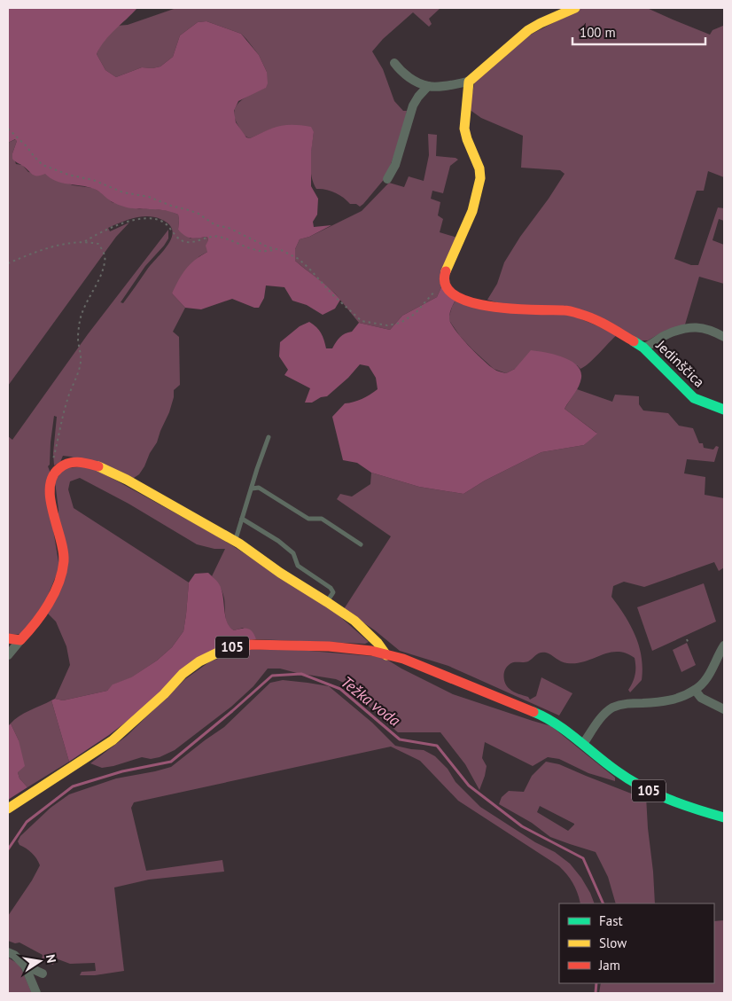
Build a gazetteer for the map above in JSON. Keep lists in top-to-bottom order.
{
  "streets": {
    "street": ["Jedinščica", "105"]
  },
  "water": ["Težka voda"],
  "legend": ["Fast", "Slow", "Jam"],
  "scale_bar": "100 m",
  "north": "right"
}
